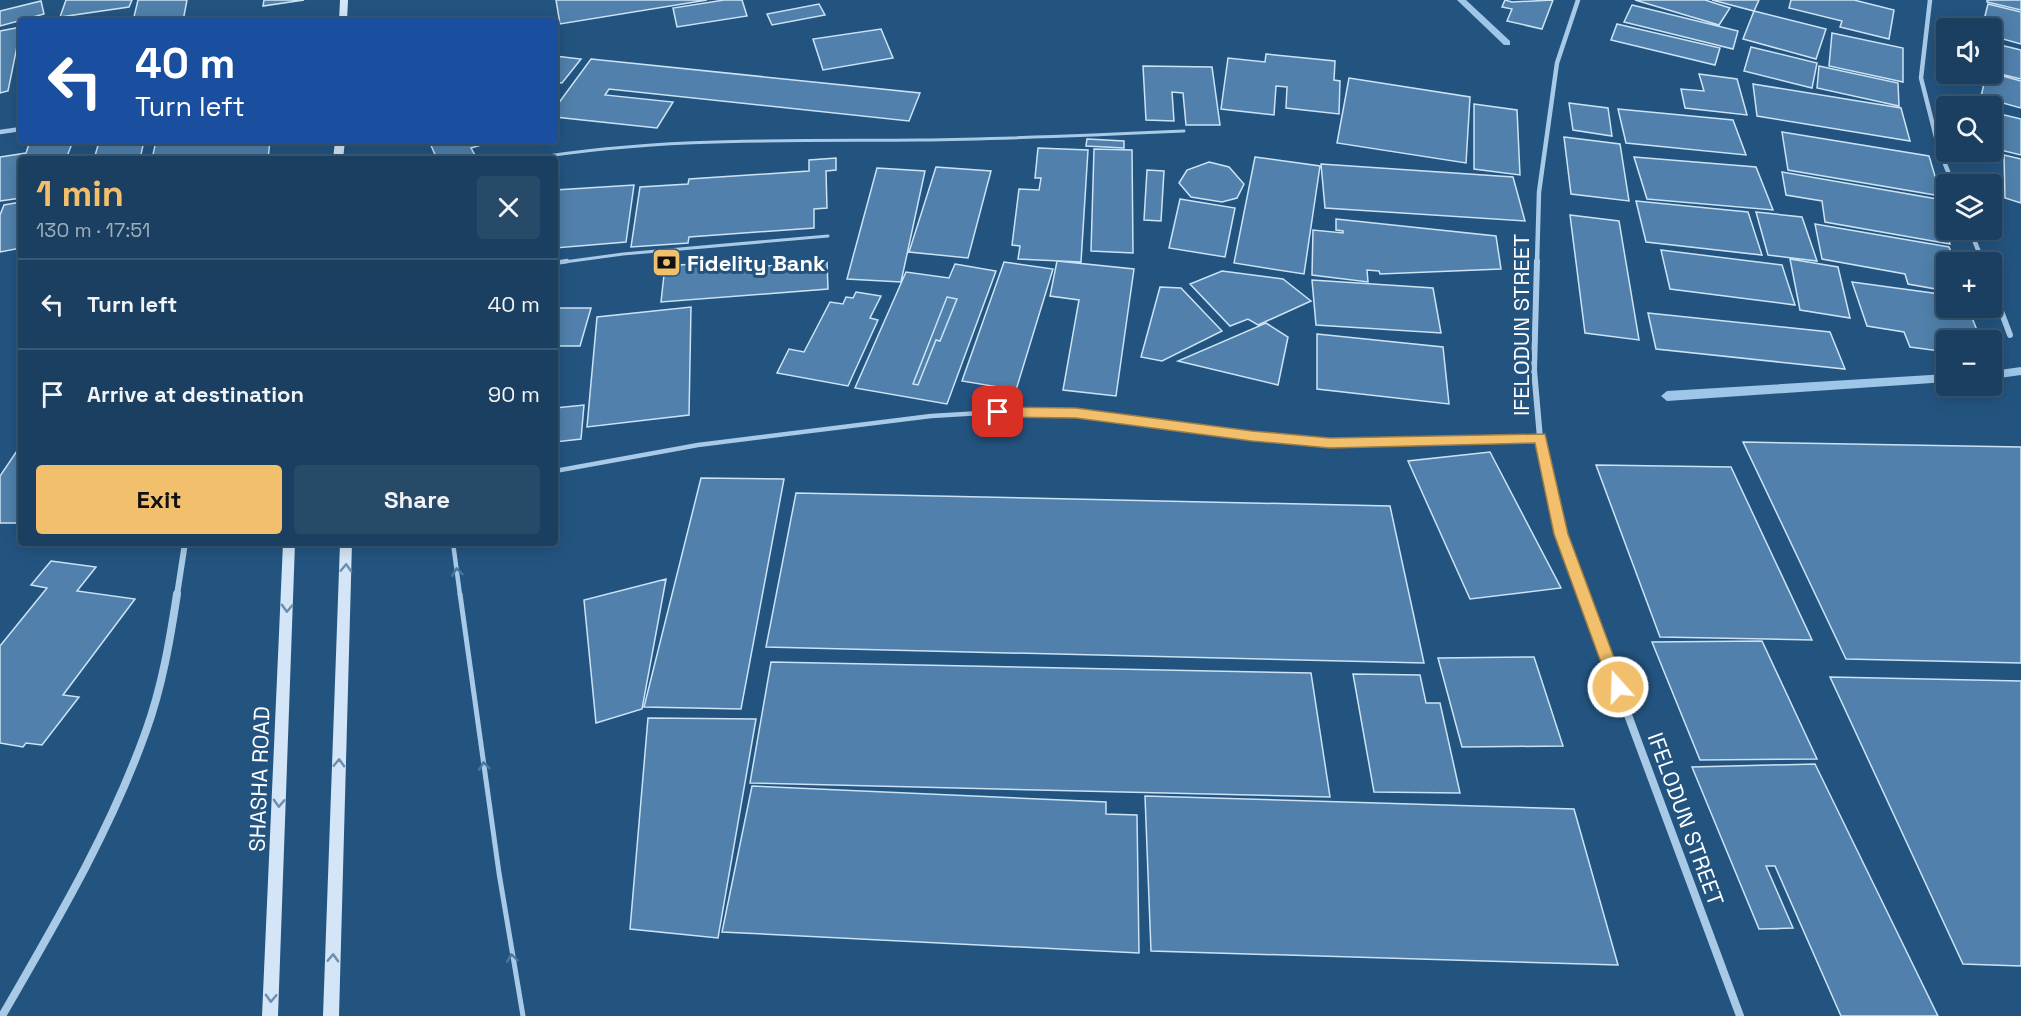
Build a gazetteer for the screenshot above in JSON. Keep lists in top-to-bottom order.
{
  "streets": {
    "main road": ["SHASHA ROAD"],
    "street": ["IFELODUN STREET"]
  },
  "places": {
    "bank": ["Fidelity Bank"]
  },
  "page": {
    "map_buttons": ["+", "−"],
    "turn": ["40 m", "Turn left"],
    "heading": ["1 min", "130 m · 17:51"],
    "list": [
      {
        "name": "Turn left",
        "value": "40 m"
      },
      {
        "name": "Arrive at destination",
        "value": "90 m"
      }
    ],
    "buttons": ["Exit", "Share"]
  }
}
